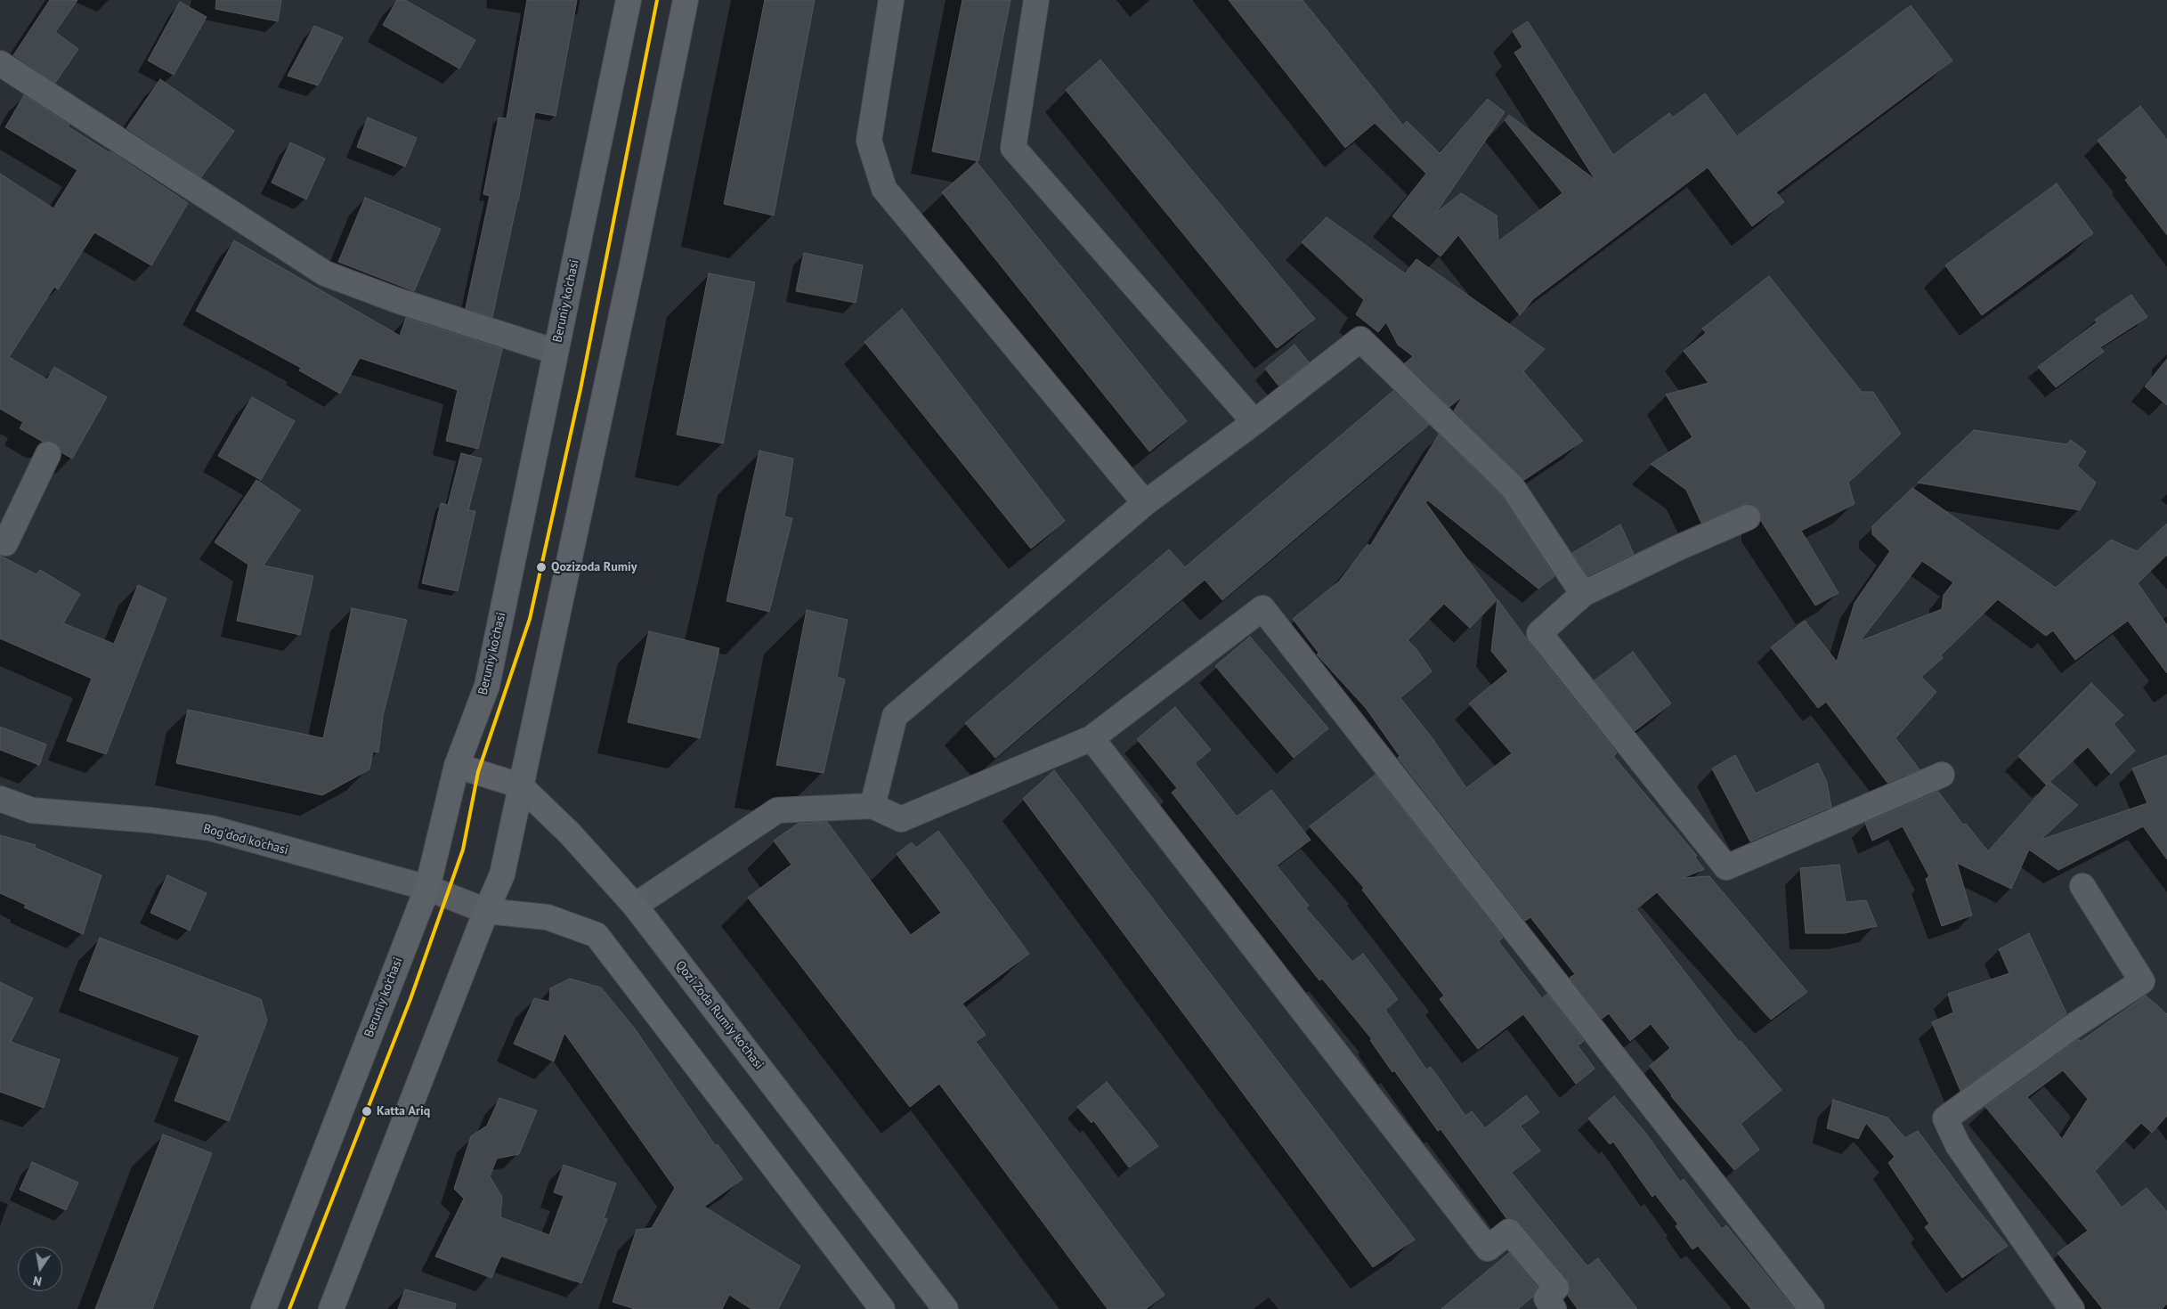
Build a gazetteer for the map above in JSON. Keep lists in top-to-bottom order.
{
  "streets": {
    "main road": ["Beruniy ko'chasi"],
    "street": ["Bog'dod ko'chasi", "Qozi Zoda Rumiy ko'chasi"]
  },
  "crossings": [
    ["Beruniy ko'chasi", "Bog'dod ko'chasi"],
    ["Beruniy ko'chasi", "Qozi Zoda Rumiy ko'chasi"]
  ],
  "places": ["Qozizoda Rumiy", "Katta Ariq"],
  "north": "bottom"
}
